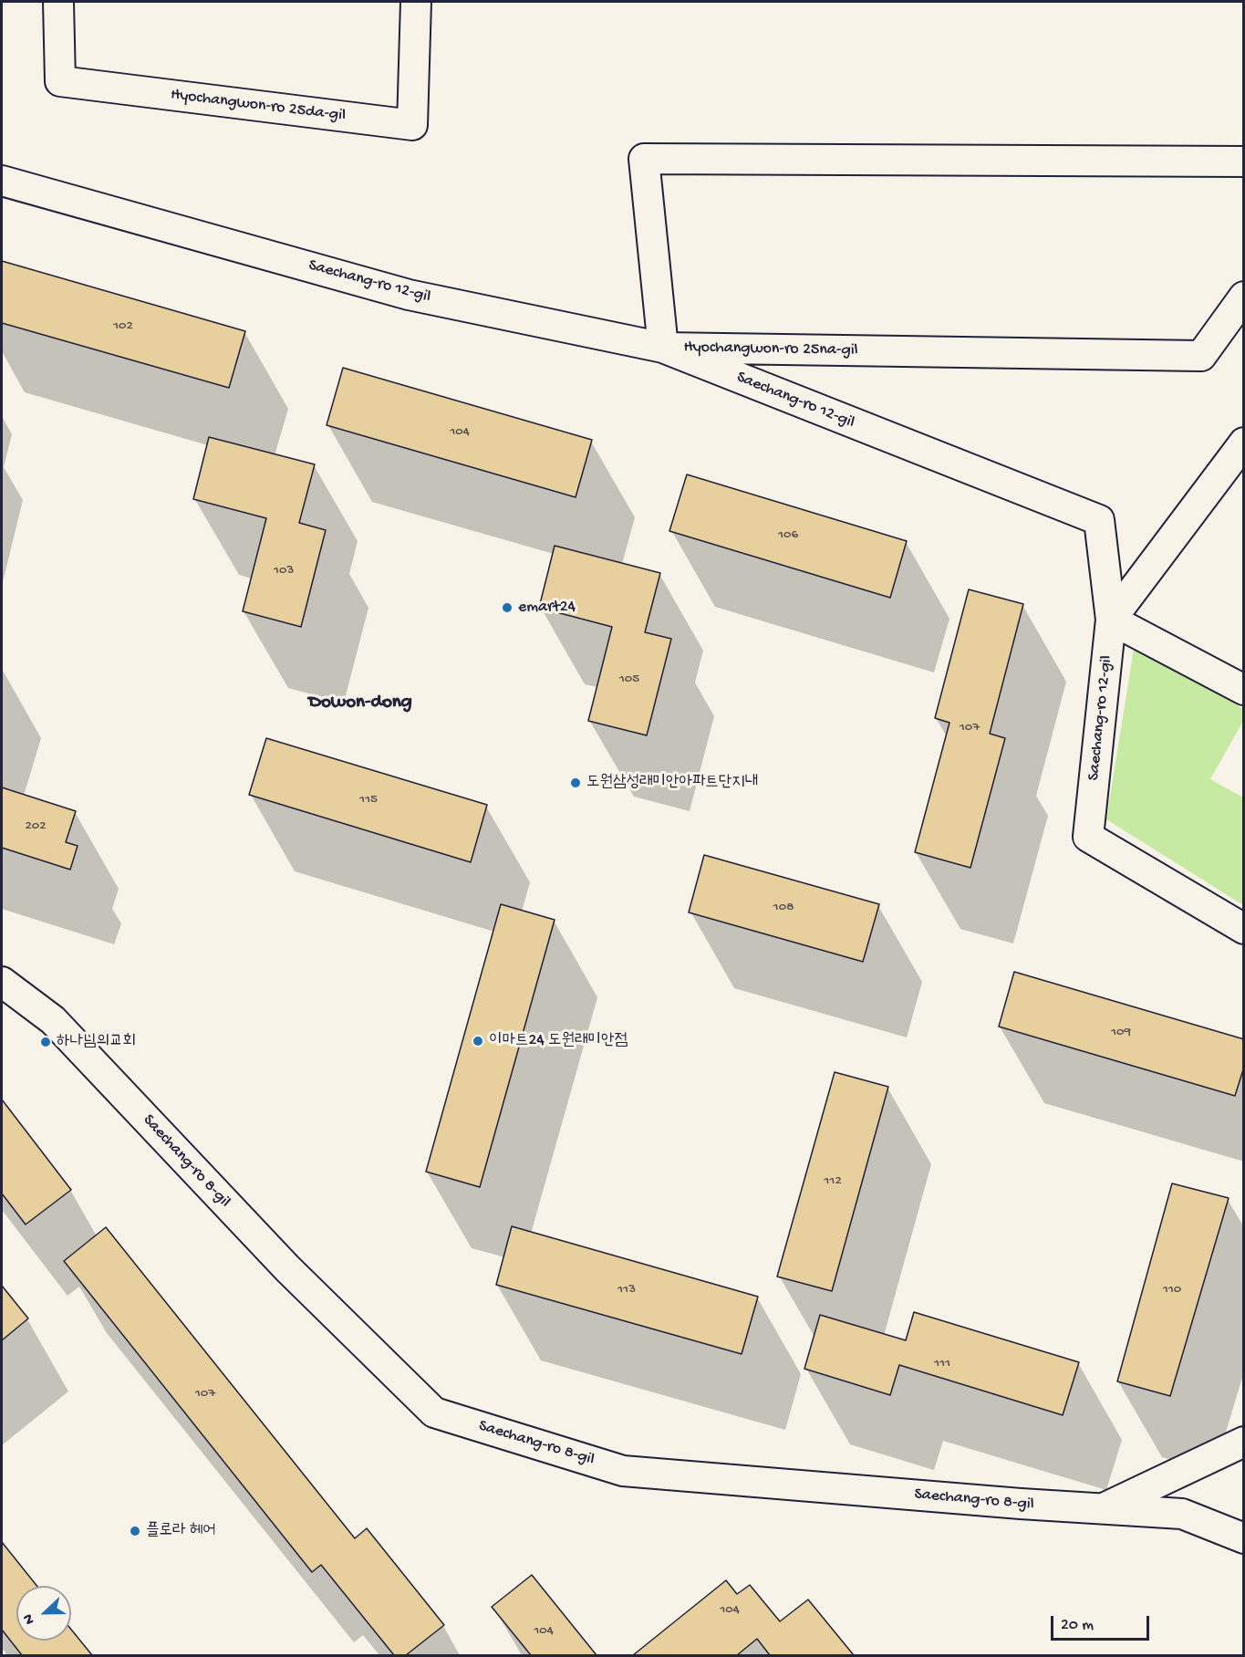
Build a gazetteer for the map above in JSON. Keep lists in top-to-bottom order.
{
  "streets": {
    "street": [
      "Hyochangwon-ro 25da-gil",
      "Saechang-ro 12-gil",
      "Hyochangwon-ro 25na-gil",
      "Saechang-ro 8-gil"
    ]
  },
  "crossings": [
    ["Saechang-ro 12-gil", "Hyochangwon-ro 25na-gil"]
  ],
  "districts": ["Dowon-dong"],
  "places": [
    "emart24",
    "도원삼성래미안아파트단지내",
    "이마트24 도원래미안점",
    "하나님의교회",
    "플로라 헤어"
  ],
  "house_numbers": [
    "102",
    "104",
    "106",
    "103",
    "105",
    "107",
    "115",
    "202",
    "108",
    "109",
    "112",
    "113",
    "110",
    "111",
    "107",
    "104",
    "104"
  ],
  "scale_bar": "20 m",
  "north": "left"
}
